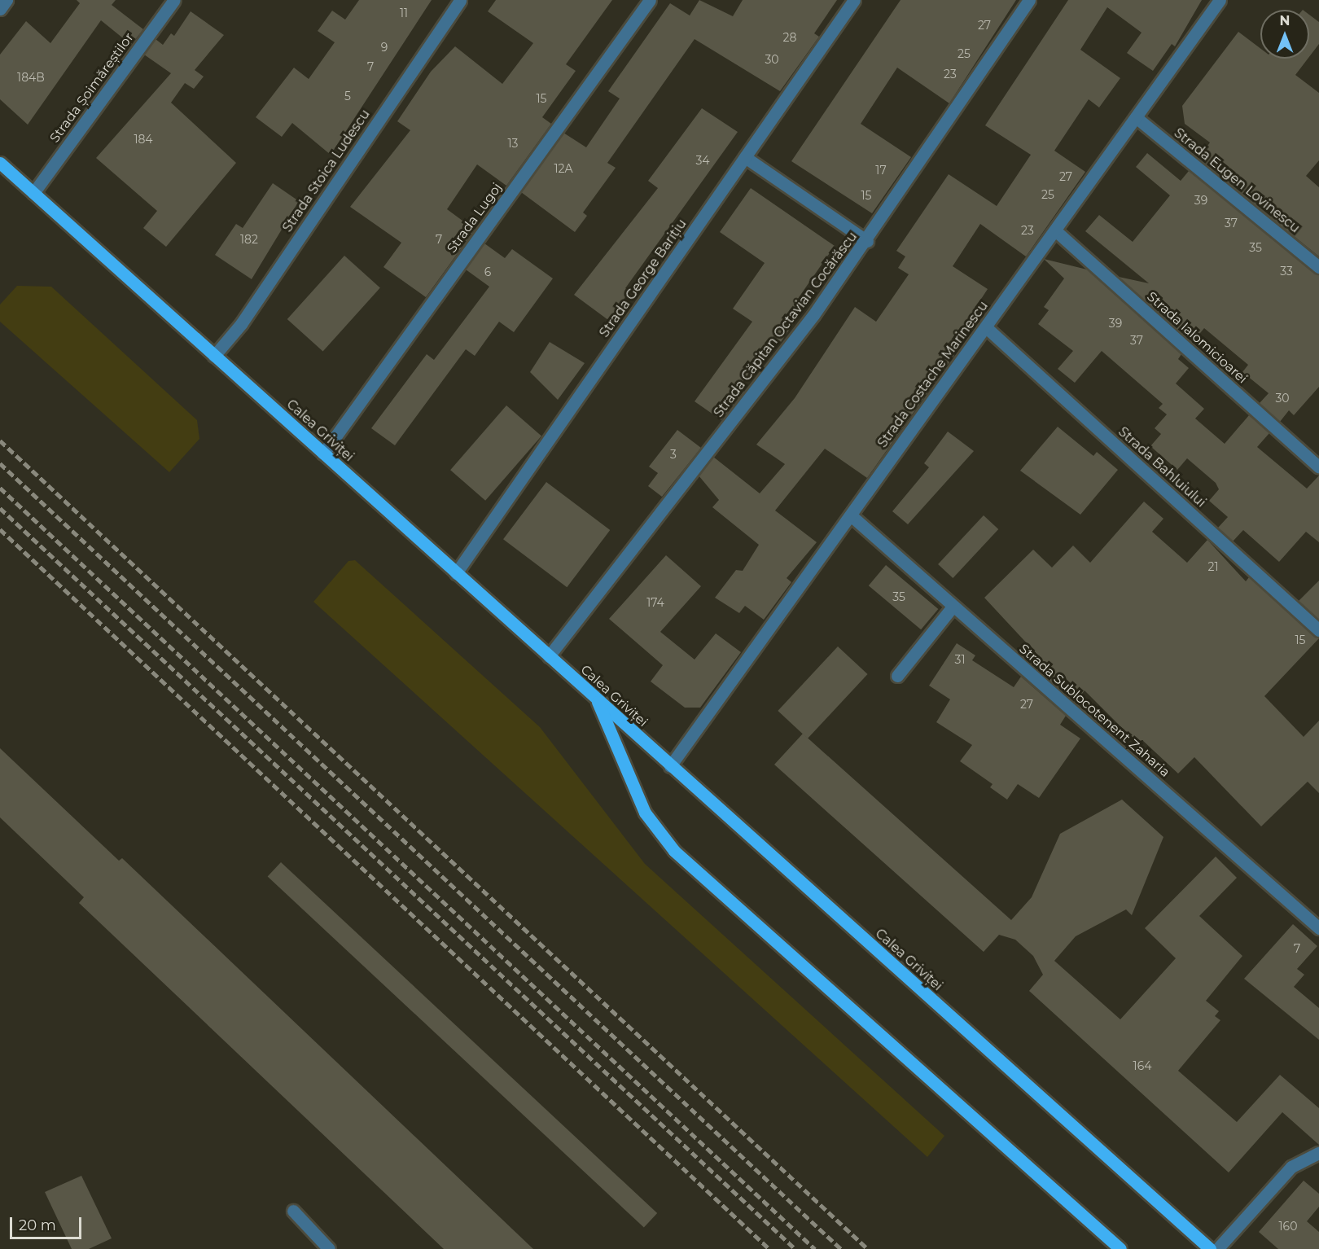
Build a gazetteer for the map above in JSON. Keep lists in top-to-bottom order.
{
  "streets": {
    "main road": ["Calea Griviței"],
    "street": [
      "Strada Șoimăreștilor",
      "Strada Stoica Ludescu",
      "Strada Eugen Lovinescu",
      "Strada Lugoj",
      "Strada George Barițiu",
      "Strada Căpitan Octavian Cocărăscu",
      "Strada Ialomicioarei",
      "Strada Costache Marinescu",
      "Strada Bahluiului",
      "Strada Sublocotenent Zaharia"
    ]
  },
  "crossings": [
    ["Strada Șoimăreștilor", "Calea Griviței"],
    ["Strada Stoica Ludescu", "Calea Griviței"],
    ["Strada Eugen Lovinescu", "Strada Costache Marinescu"],
    ["Strada Lugoj", "Calea Griviței"],
    ["Strada George Barițiu", "Calea Griviței"],
    ["Strada Căpitan Octavian Cocărăscu", "Calea Griviței"],
    ["Strada Ialomicioarei", "Strada Costache Marinescu"],
    ["Strada Costache Marinescu", "Calea Griviței"],
    ["Strada Costache Marinescu", "Strada Bahluiului"],
    ["Strada Costache Marinescu", "Strada Sublocotenent Zaharia"]
  ],
  "house_numbers": [
    "11",
    "27",
    "28",
    "9",
    "25",
    "30",
    "7",
    "23",
    "184B",
    "5",
    "15",
    "184",
    "13",
    "34",
    "12A",
    "17",
    "27",
    "25",
    "15",
    "39",
    "37",
    "23",
    "182",
    "7",
    "35",
    "33",
    "6",
    "39",
    "37",
    "30",
    "3",
    "21",
    "35",
    "174",
    "15",
    "31",
    "27",
    "7",
    "164",
    "160"
  ],
  "scale_bar": "20 m",
  "north": "top"
}
